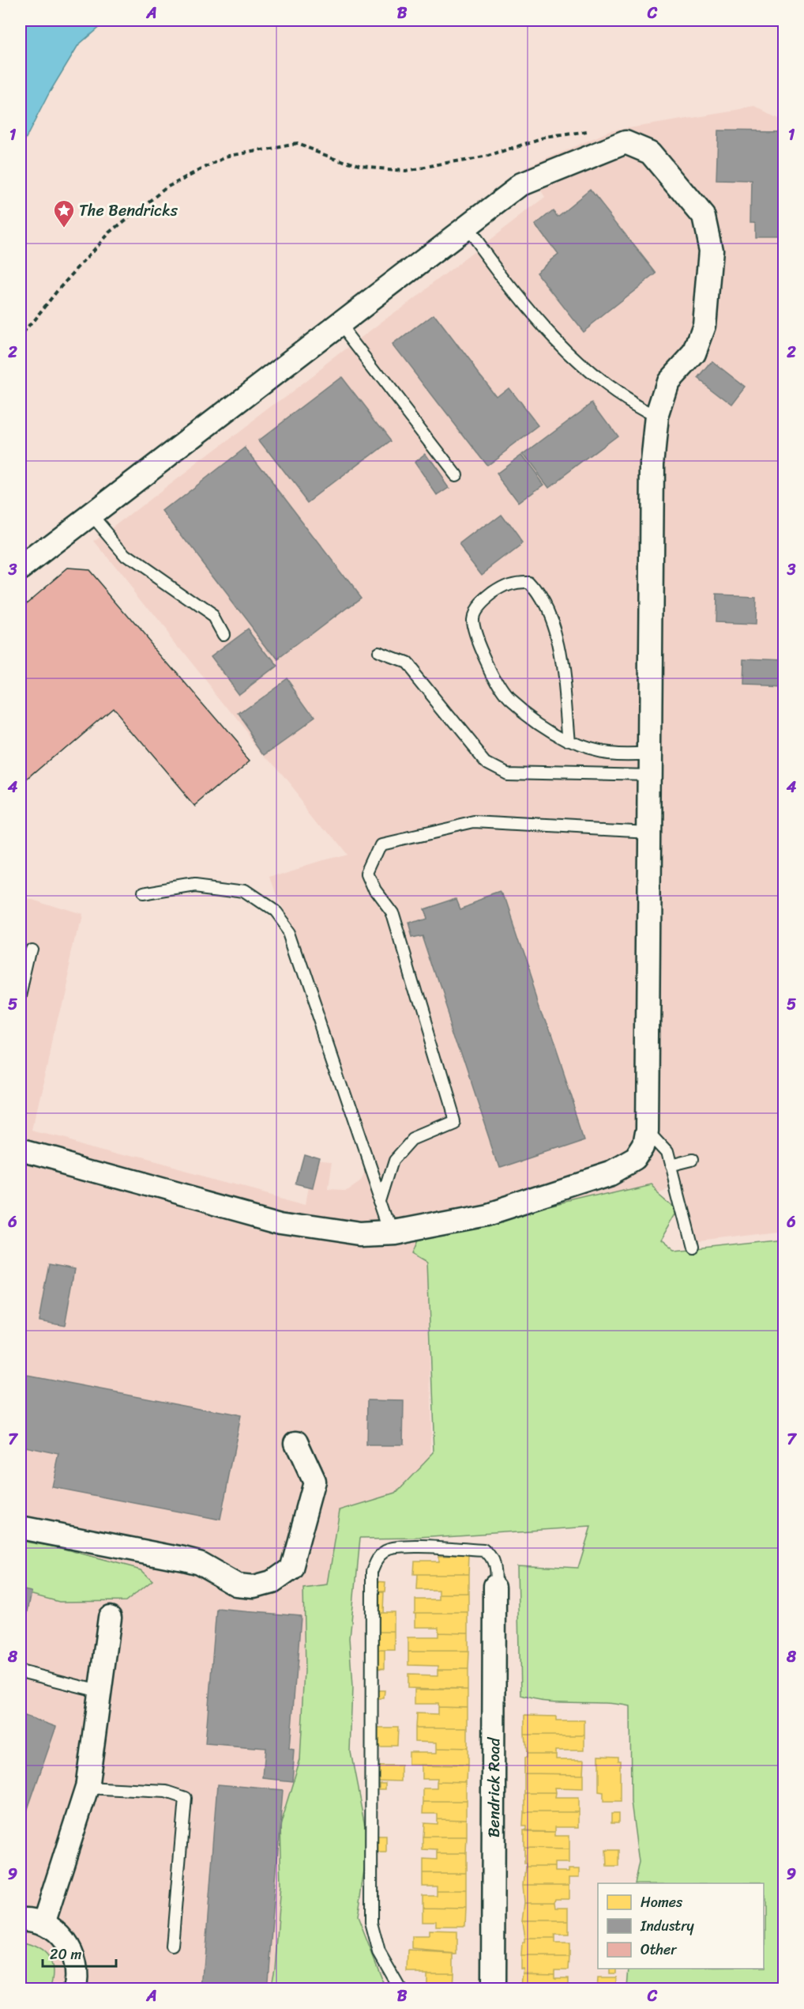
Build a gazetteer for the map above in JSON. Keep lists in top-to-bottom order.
{
  "streets": {
    "street": ["Bendrick Road"]
  },
  "places": {
    "place": ["The Bendricks"]
  },
  "legend": ["Homes", "Industry", "Other"],
  "scale_bar": "20 m",
  "grid": {
    "columns": ["A", "B", "C"],
    "rows": [
      "1",
      "2",
      "3",
      "4",
      "5",
      "6",
      "7",
      "8",
      "9"
    ]
  }
}
